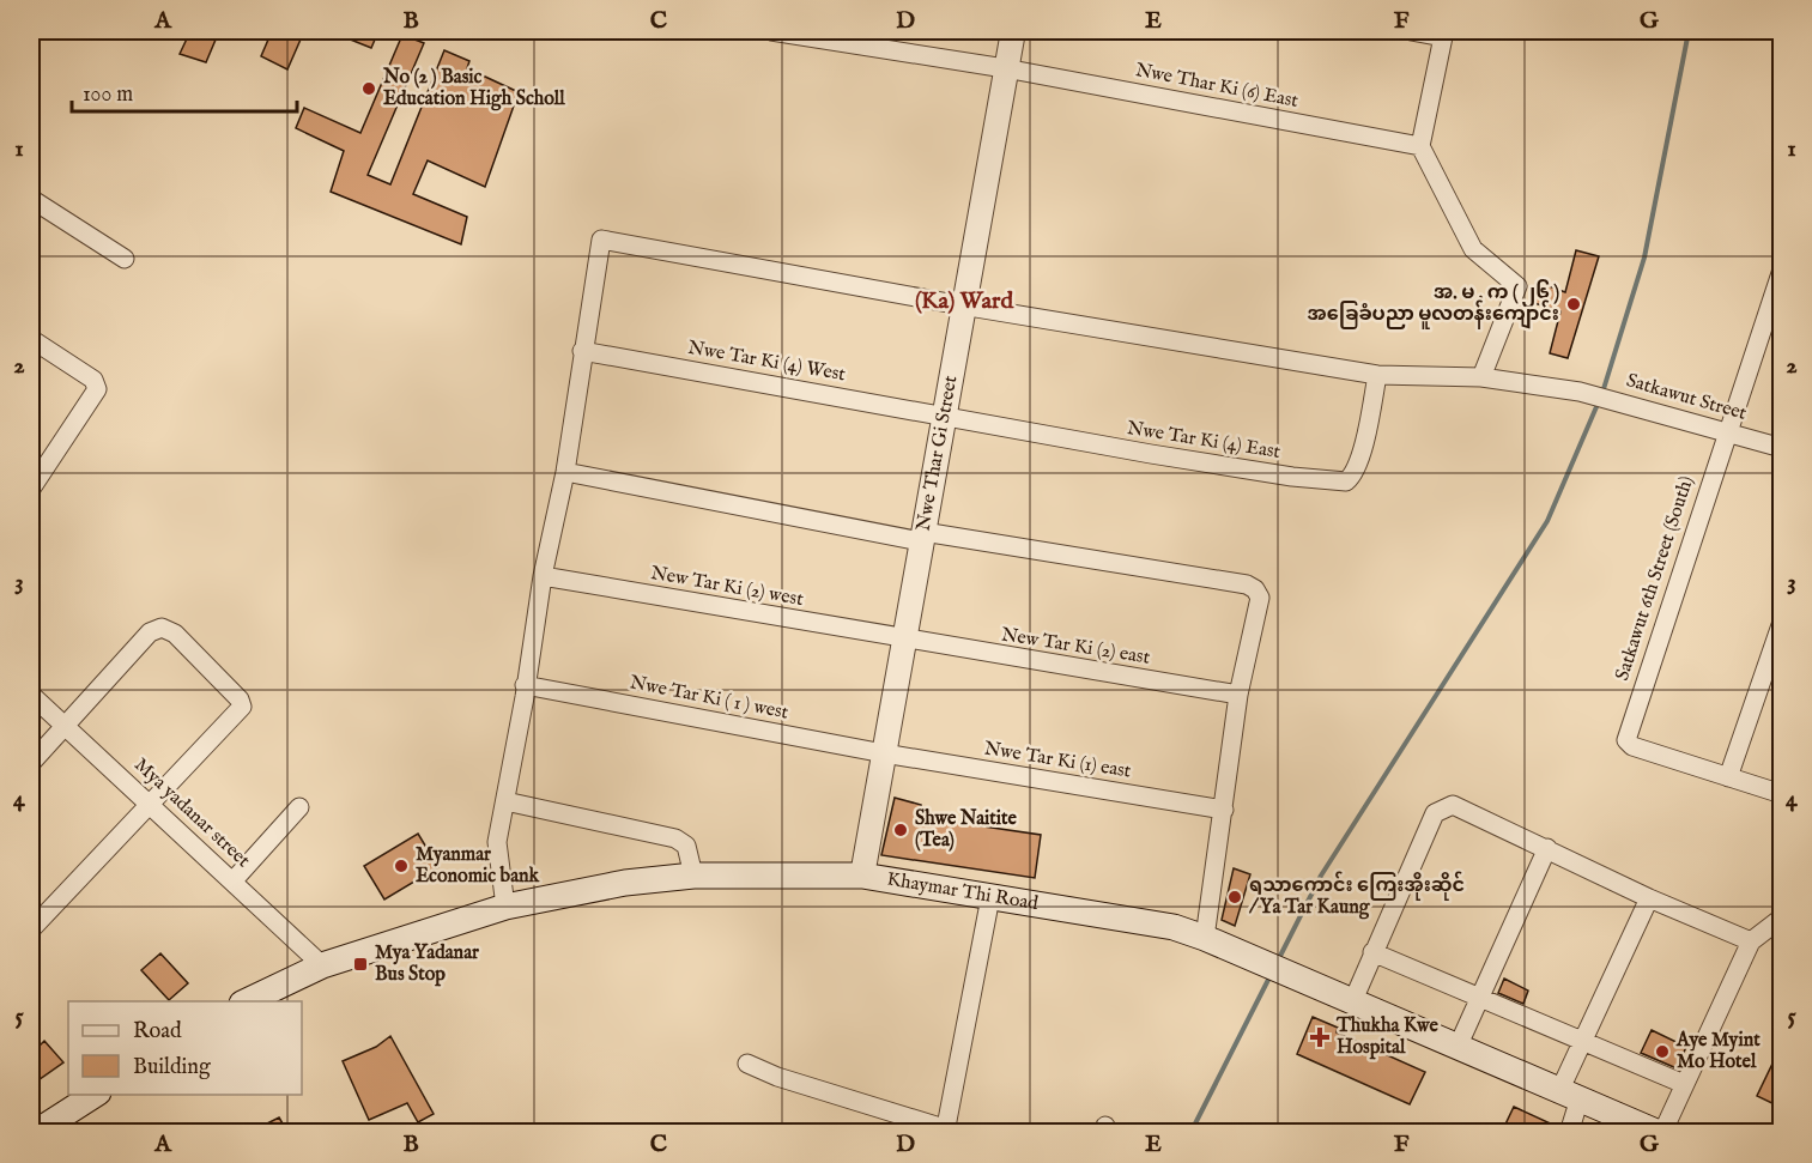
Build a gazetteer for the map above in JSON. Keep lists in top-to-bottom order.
{
  "streets": {
    "main road": ["Khaymar Thi Road"],
    "street": [
      "Nwe Thar Ki (6) East",
      "Nwe Tar Ki (4) West",
      "Satkawut Street",
      "Nwe Tar Ki (4) East",
      "Nwe Thar Gi Street",
      "Satkawut 6th Street (South)",
      "New Tar Ki (2) west",
      "New Tar Ki (2) east",
      "Nwe Tar Ki ( 1 ) west",
      "Nwe Tar Ki (1) east",
      "Mya yadanar street"
    ]
  },
  "crossings": [
    ["Nwe Thar Ki (6) East", "Nwe Thar Gi Street"],
    ["Nwe Tar Ki (4) West", "Satkawut Street"],
    ["Nwe Tar Ki (4) West", "Nwe Tar Ki (4) East"],
    ["Nwe Tar Ki (4) West", "Nwe Thar Gi Street"],
    ["Satkawut Street", "Nwe Tar Ki (4) East"],
    ["Satkawut Street", "Nwe Thar Gi Street"],
    ["Satkawut Street", "Satkawut 6th Street (South)"],
    ["Nwe Tar Ki (4) East", "Nwe Thar Gi Street"],
    ["Nwe Thar Gi Street", "New Tar Ki (2) west"],
    ["Nwe Thar Gi Street", "New Tar Ki (2) east"],
    ["Nwe Thar Gi Street", "Nwe Tar Ki ( 1 ) west"],
    ["Nwe Thar Gi Street", "Nwe Tar Ki (1) east"],
    ["Nwe Thar Gi Street", "Khaymar Thi Road"],
    ["New Tar Ki (2) west", "New Tar Ki (2) east"],
    ["Nwe Tar Ki ( 1 ) west", "Nwe Tar Ki (1) east"],
    ["Mya yadanar street", "Khaymar Thi Road"]
  ],
  "districts": ["(Ka) Ward"],
  "places": {
    "other": [
      "No (2 ) Basic Education High Scholl",
      "အ. မ . က ( ၂၆ ) အခြေခံပညာ မူလတန်းကျောင်း",
      "Shwe Naitite (Tea)",
      "Myanmar Economic bank",
      "ရသာကောင်း ကြေးအိုးဆိုင် / Ya Tar Kaung",
      "Aye Myint Mo Hotel"
    ],
    "transit": ["Mya Yadanar Bus Stop"],
    "health": ["Thukha Kwe Hospital"]
  },
  "legend": ["Road", "Building"],
  "scale_bar": "100 m",
  "grid": {
    "columns": [
      "A",
      "B",
      "C",
      "D",
      "E",
      "F",
      "G"
    ],
    "rows": [
      "1",
      "2",
      "3",
      "4",
      "5"
    ]
  }
}
